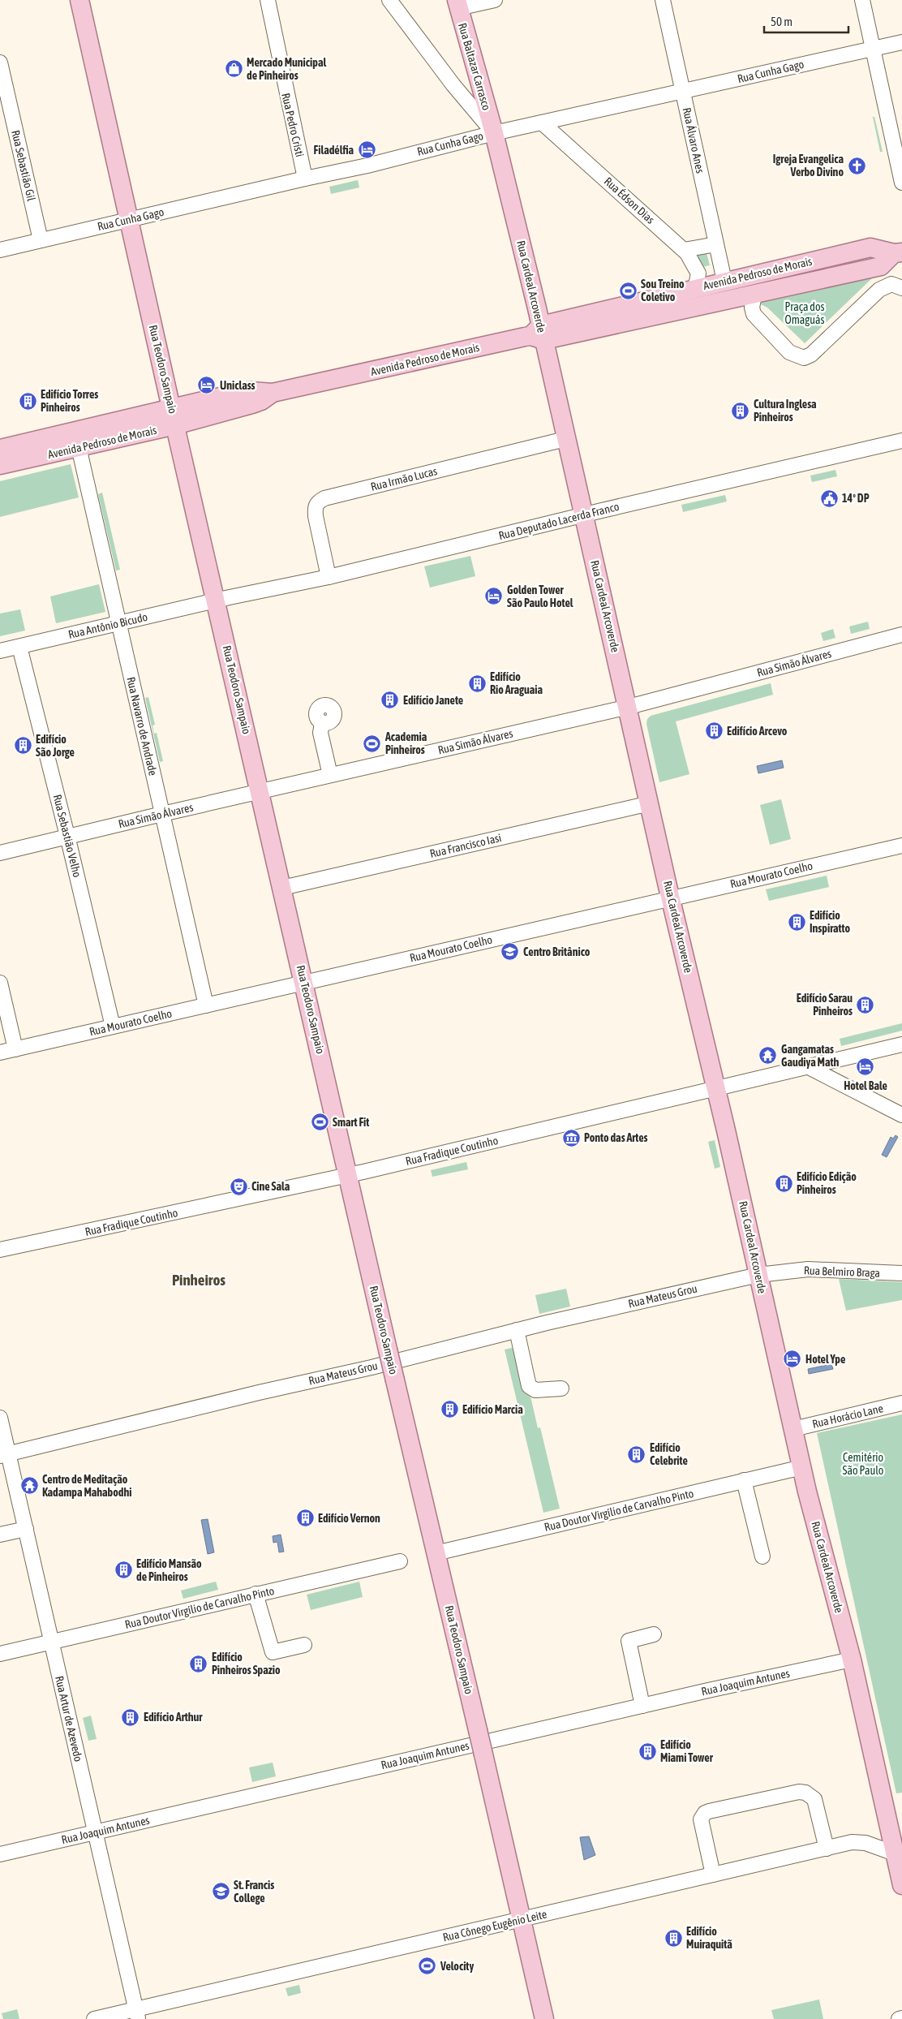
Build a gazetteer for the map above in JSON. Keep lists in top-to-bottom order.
{
  "streets": {
    "main road": [
      "Rua Baltazar Carrasco",
      "Avenida Pedroso de Morais",
      "Rua Cardeal Arcoverde",
      "Rua Teodoro Sampaio"
    ],
    "street": [
      "Rua Cunha Gago",
      "Rua Pedro Cristi",
      "Rua Álvaro Anes",
      "Rua Sebastião Gil",
      "Rua Édson Dias",
      "Rua Irmão Lucas",
      "Rua Deputado Lacerda Franco",
      "Rua Antônio Bicudo",
      "Rua Simão Álvares",
      "Rua Navarro de Andrade",
      "Rua Sebastião Velho",
      "Rua Francisco Iasi",
      "Rua Mourato Coelho",
      "Rua Fradique Coutinho",
      "Rua Belmiro Braga",
      "Rua Mateus Grou",
      "Rua Horácio Lane",
      "Rua Doutor Virgílio de Carvalho Pinto",
      "Rua Joaquim Antunes",
      "Rua Artur de Azevedo",
      "Rua Cônego Eugênio Leite"
    ]
  },
  "crossings": [
    ["Rua Baltazar Carrasco", "Rua Cunha Gago"],
    ["Rua Baltazar Carrasco", "Rua Cardeal Arcoverde"],
    ["Rua Cunha Gago", "Rua Pedro Cristi"],
    ["Rua Cunha Gago", "Rua Álvaro Anes"],
    ["Rua Cunha Gago", "Rua Sebastião Gil"],
    ["Rua Cunha Gago", "Rua Édson Dias"],
    ["Rua Cunha Gago", "Rua Cardeal Arcoverde"],
    ["Rua Cunha Gago", "Rua Teodoro Sampaio"],
    ["Rua Álvaro Anes", "Avenida Pedroso de Morais"],
    ["Rua Édson Dias", "Avenida Pedroso de Morais"],
    ["Avenida Pedroso de Morais", "Rua Cardeal Arcoverde"],
    ["Avenida Pedroso de Morais", "Rua Teodoro Sampaio"],
    ["Avenida Pedroso de Morais", "Rua Navarro de Andrade"],
    ["Rua Cardeal Arcoverde", "Rua Irmão Lucas"],
    ["Rua Cardeal Arcoverde", "Rua Deputado Lacerda Franco"],
    ["Rua Cardeal Arcoverde", "Rua Simão Álvares"],
    ["Rua Cardeal Arcoverde", "Rua Francisco Iasi"],
    ["Rua Cardeal Arcoverde", "Rua Mourato Coelho"],
    ["Rua Cardeal Arcoverde", "Rua Fradique Coutinho"],
    ["Rua Cardeal Arcoverde", "Rua Belmiro Braga"],
    ["Rua Cardeal Arcoverde", "Rua Mateus Grou"],
    ["Rua Cardeal Arcoverde", "Rua Horácio Lane"],
    ["Rua Cardeal Arcoverde", "Rua Doutor Virgílio de Carvalho Pinto"],
    ["Rua Cardeal Arcoverde", "Rua Joaquim Antunes"],
    ["Rua Cardeal Arcoverde", "Rua Cônego Eugênio Leite"],
    ["Rua Teodoro Sampaio", "Rua Deputado Lacerda Franco"],
    ["Rua Teodoro Sampaio", "Rua Antônio Bicudo"],
    ["Rua Teodoro Sampaio", "Rua Simão Álvares"],
    ["Rua Teodoro Sampaio", "Rua Francisco Iasi"],
    ["Rua Teodoro Sampaio", "Rua Mourato Coelho"],
    ["Rua Teodoro Sampaio", "Rua Fradique Coutinho"],
    ["Rua Teodoro Sampaio", "Rua Doutor Virgílio de Carvalho Pinto"],
    ["Rua Teodoro Sampaio", "Rua Cônego Eugênio Leite"],
    ["Rua Irmão Lucas", "Rua Deputado Lacerda Franco"],
    ["Rua Deputado Lacerda Franco", "Rua Antônio Bicudo"],
    ["Rua Antônio Bicudo", "Rua Navarro de Andrade"],
    ["Rua Antônio Bicudo", "Rua Sebastião Velho"],
    ["Rua Simão Álvares", "Rua Navarro de Andrade"],
    ["Rua Simão Álvares", "Rua Sebastião Velho"],
    ["Rua Navarro de Andrade", "Rua Mourato Coelho"],
    ["Rua Sebastião Velho", "Rua Mourato Coelho"],
    ["Rua Belmiro Braga", "Rua Mateus Grou"],
    ["Rua Mateus Grou", "Rua Artur de Azevedo"],
    ["Rua Doutor Virgílio de Carvalho Pinto", "Rua Artur de Azevedo"],
    ["Rua Joaquim Antunes", "Rua Artur de Azevedo"],
    ["Rua Artur de Azevedo", "Rua Cônego Eugênio Leite"]
  ],
  "districts": ["Pinheiros"],
  "parks": ["Praça dos Omaguás", "Cemitério São Paulo"],
  "places": {
    "shop": ["Mercado Municipal de Pinheiros"],
    "hotel": [
      "Filadélfia",
      "Uniclass",
      "Golden Tower São Paulo Hotel",
      "Hotel Bale",
      "Hotel Ype"
    ],
    "church": ["Igreja Evangelica Verbo Divino"],
    "sports": [
      "Sou Treino Coletivo",
      "Academia Pinheiros",
      "Smart Fit",
      "Velocity"
    ],
    "building": [
      "Edifício Torres Pinheiros",
      "Cultura Inglesa Pinheiros",
      "Edifício Rio Araguaia",
      "Edifício Janete",
      "Edifício Arcevo",
      "Edifício São Jorge",
      "Edifício Inspiratto",
      "Edifício Sarau Pinheiros",
      "Edifício Edição Pinheiros",
      "Edifício Marcia",
      "Edifício Celebrite",
      "Edifício Vernon",
      "Edifício Mansão de Pinheiros",
      "Edifício Pinheiros Spazio",
      "Edifício Arthur",
      "Edifício Miami Tower",
      "Edifício Muiraquitã"
    ],
    "public building": ["14º DP"],
    "school or university": ["Centro Britânico", "St. Francis College"],
    "temple": ["Gangamatas Gaudiya Math", "Centro de Meditação Kadampa Mahabodhi"],
    "museum": ["Ponto das Artes"],
    "theatre": ["Cine Sala"]
  },
  "scale_bar": "50 m"
}
